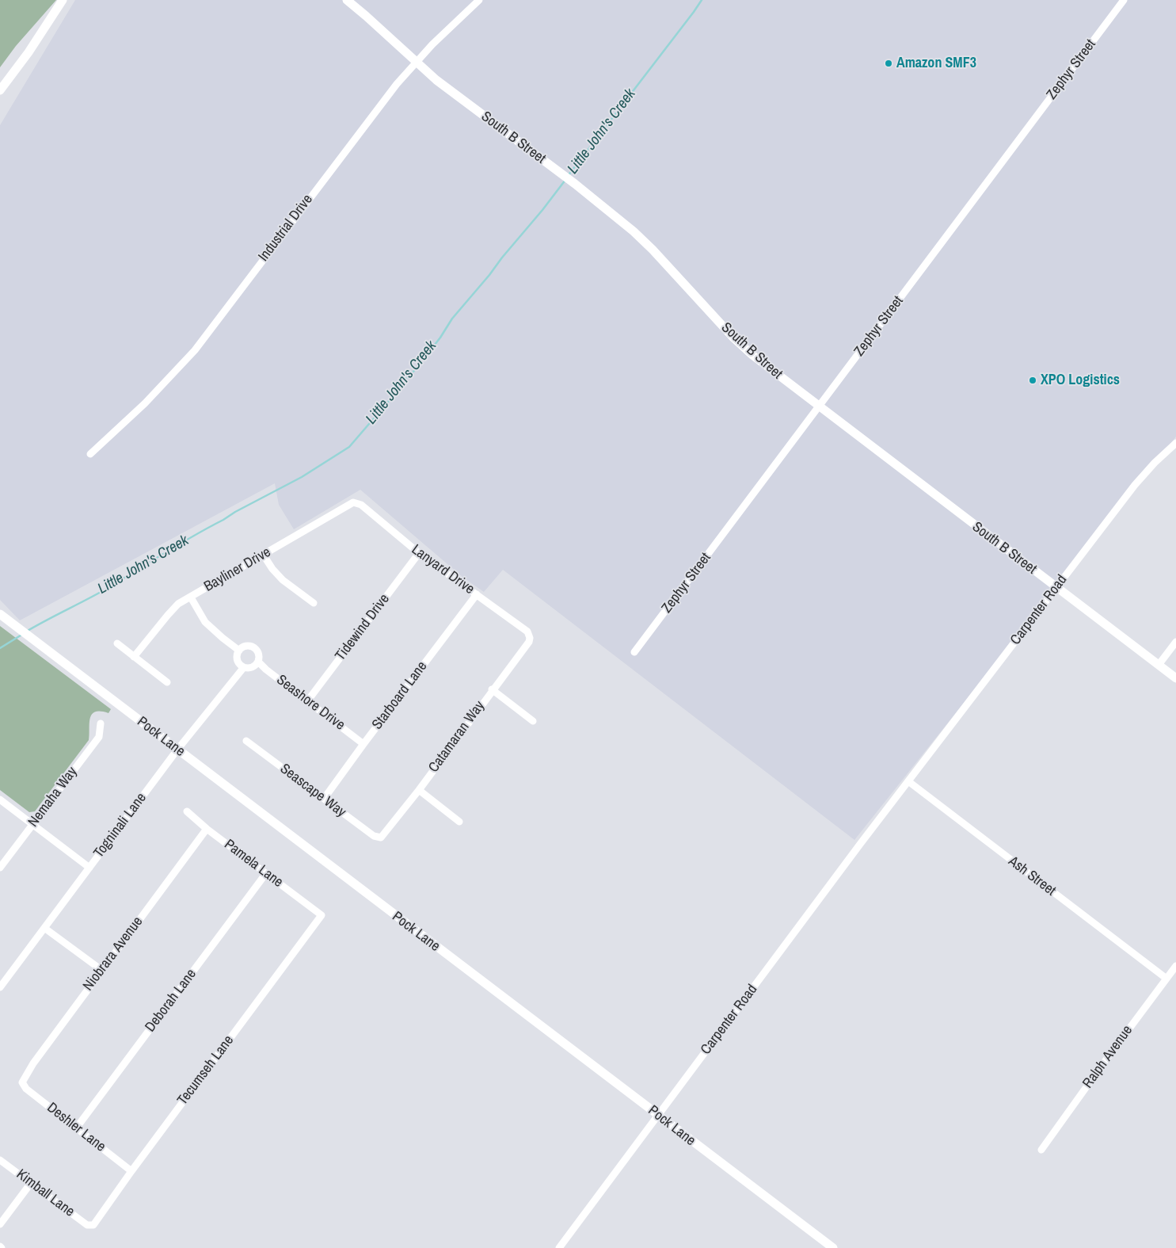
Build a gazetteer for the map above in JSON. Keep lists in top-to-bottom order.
{
  "streets": {
    "street": [
      "Zephyr Street",
      "South B Street",
      "Industrial Drive",
      "Bayliner Drive",
      "Lanyard Drive",
      "Carpenter Road",
      "Tidewind Drive",
      "Starboard Lane",
      "Seashore Drive",
      "Pock Lane",
      "Catamaran Way",
      "Seascape Way",
      "Nemaha Way",
      "Togninali Lane",
      "Pamela Lane",
      "Ash Street",
      "Niobrara Avenue",
      "Deborah Lane",
      "Ralph Avenue",
      "Tecumseh Lane",
      "Deshler Lane",
      "Kimball Lane"
    ]
  },
  "crossings": [
    ["Zephyr Street", "South B Street"],
    ["South B Street", "Industrial Drive"],
    ["South B Street", "Carpenter Road"],
    ["Bayliner Drive", "Lanyard Drive"],
    ["Lanyard Drive", "Tidewind Drive"],
    ["Lanyard Drive", "Starboard Lane"],
    ["Lanyard Drive", "Catamaran Way"],
    ["Carpenter Road", "Pock Lane"],
    ["Carpenter Road", "Ash Street"],
    ["Tidewind Drive", "Seashore Drive"],
    ["Starboard Lane", "Seashore Drive"],
    ["Starboard Lane", "Seascape Way"],
    ["Seashore Drive", "Togninali Lane"],
    ["Pock Lane", "Togninali Lane"],
    ["Catamaran Way", "Seascape Way"],
    ["Pamela Lane", "Niobrara Avenue"],
    ["Pamela Lane", "Deborah Lane"],
    ["Pamela Lane", "Tecumseh Lane"],
    ["Ash Street", "Ralph Avenue"],
    ["Niobrara Avenue", "Deshler Lane"],
    ["Deborah Lane", "Deshler Lane"],
    ["Tecumseh Lane", "Deshler Lane"],
    ["Tecumseh Lane", "Kimball Lane"]
  ],
  "water": ["Little John's Creek"],
  "places": ["Amazon SMF3", "XPO Logistics"]
}
